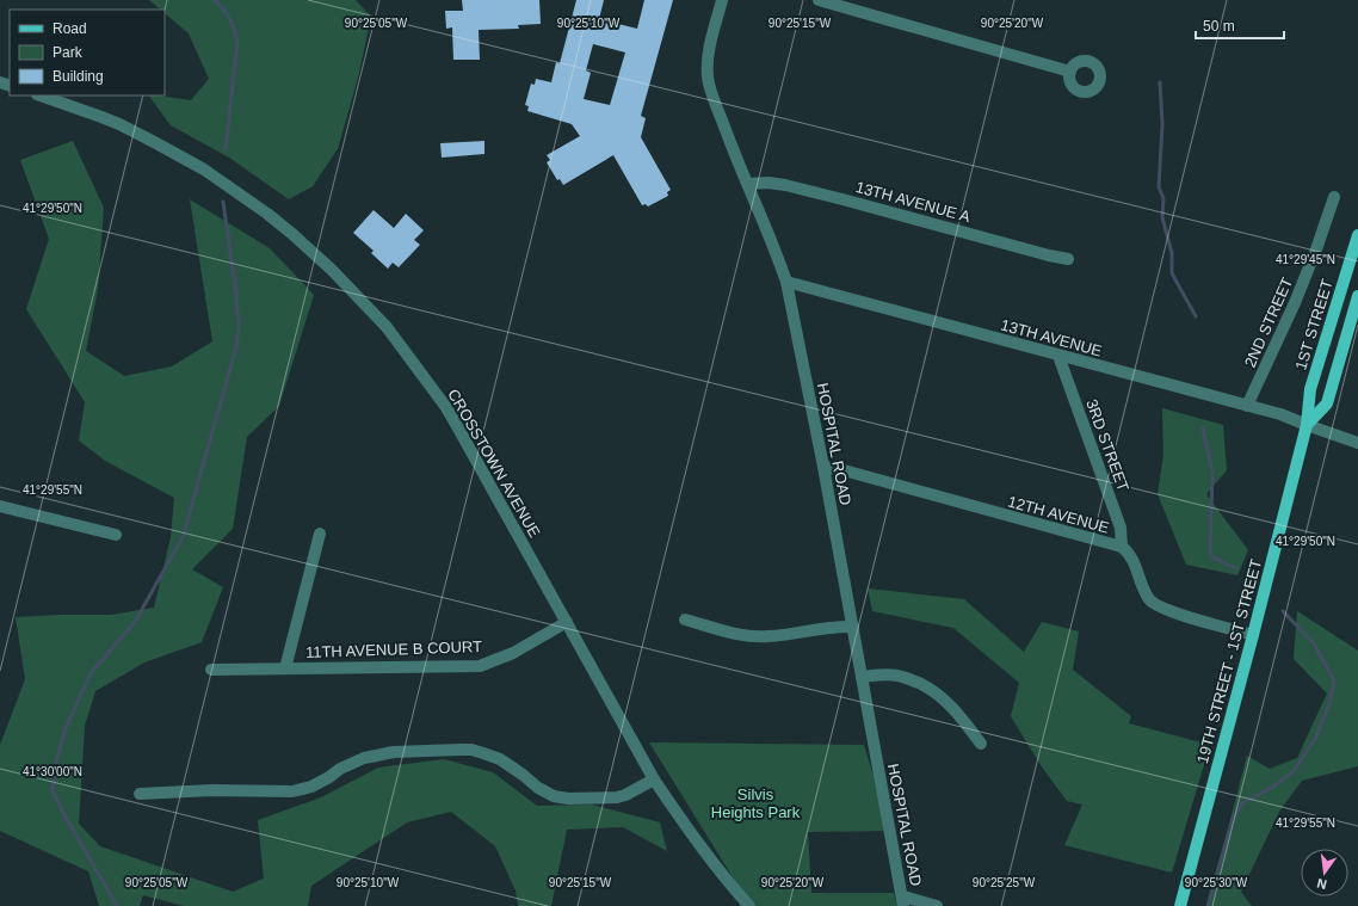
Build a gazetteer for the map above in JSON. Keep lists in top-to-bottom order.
{
  "streets": {
    "main road": ["1ST STREET", "19TH STREET - 1ST STREET"],
    "street": [
      "13TH AVENUE A",
      "2ND STREET",
      "13TH AVENUE",
      "HOSPITAL ROAD",
      "3RD STREET",
      "CROSSTOWN AVENUE",
      "12TH AVENUE",
      "11TH AVENUE B COURT"
    ]
  },
  "crossings": [
    ["13TH AVENUE A", "HOSPITAL ROAD"],
    ["2ND STREET", "13TH AVENUE"],
    ["1ST STREET", "13TH AVENUE"],
    ["1ST STREET", "19TH STREET - 1ST STREET"],
    ["13TH AVENUE", "HOSPITAL ROAD"],
    ["13TH AVENUE", "3RD STREET"],
    ["13TH AVENUE", "19TH STREET - 1ST STREET"],
    ["HOSPITAL ROAD", "12TH AVENUE"],
    ["3RD STREET", "12TH AVENUE"],
    ["CROSSTOWN AVENUE", "11TH AVENUE B COURT"],
    ["12TH AVENUE", "19TH STREET - 1ST STREET"]
  ],
  "parks": ["Silvis Heights Park"],
  "legend": ["Road", "Park", "Building"],
  "scale_bar": "50 m",
  "north": "bottom",
  "coordinates": [
    "90°25'05\"W",
    "90°25'10\"W",
    "90°25'15\"W",
    "90°25'20\"W",
    "41°29'50\"N",
    "41°29'45\"N",
    "41°29'55\"N",
    "41°30'00\"N",
    "90°25'25\"W",
    "90°25'30\"W"
  ]
}
